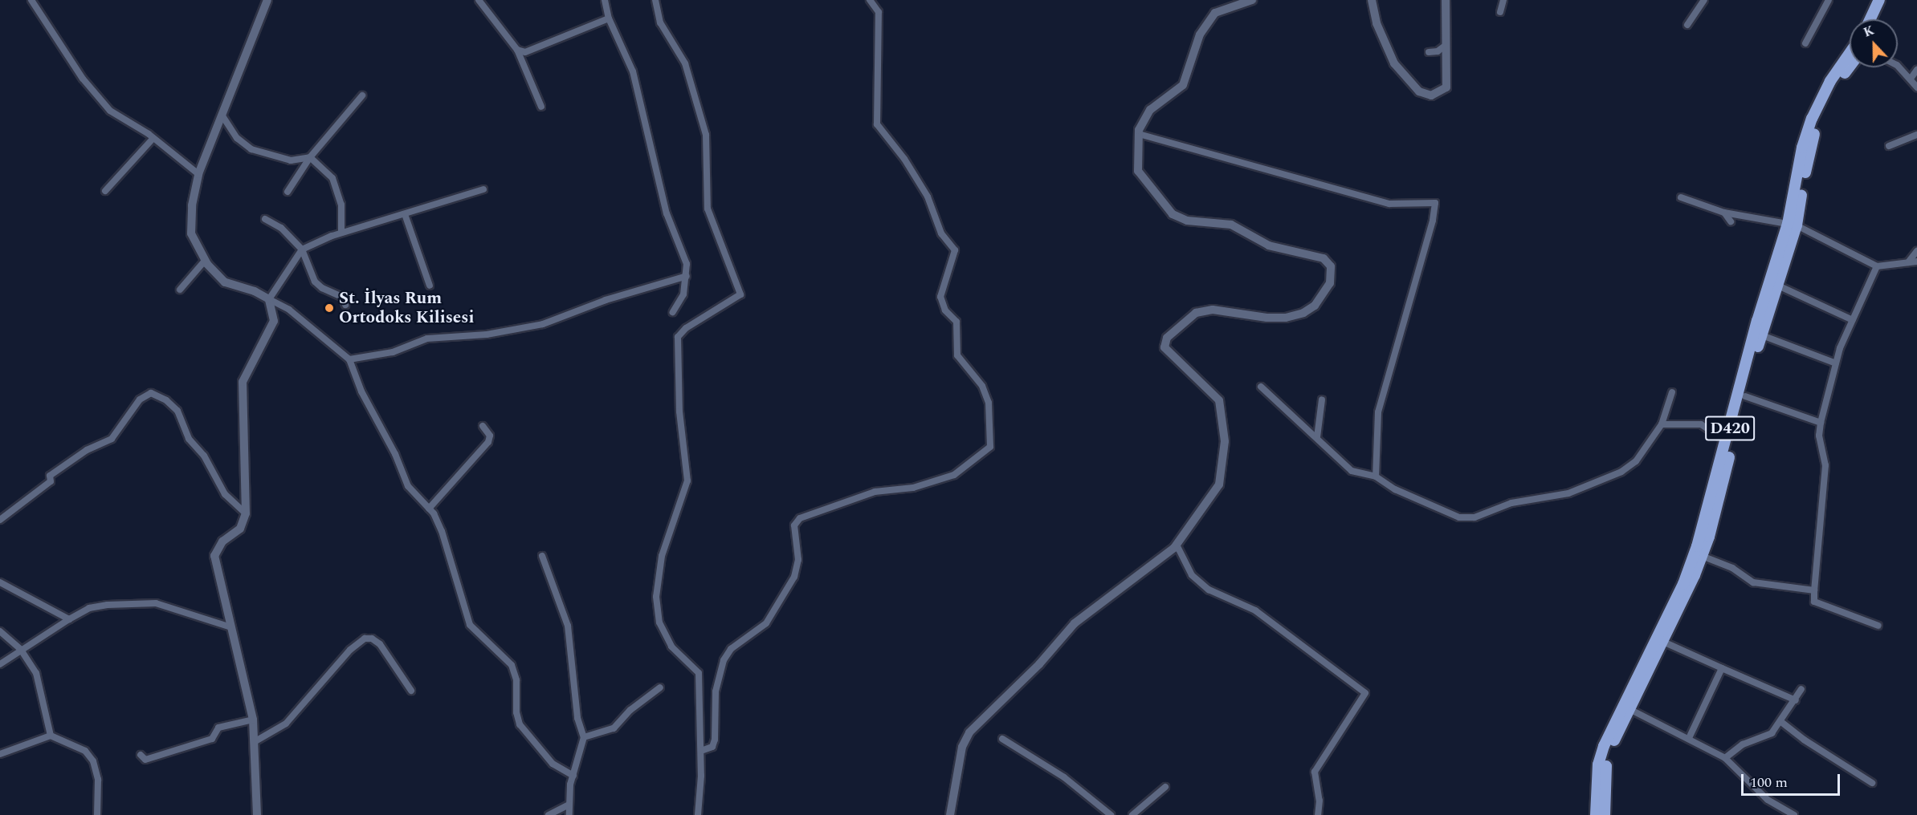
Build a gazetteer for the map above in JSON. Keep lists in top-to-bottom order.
{
  "streets": {
    "highway": ["D420"]
  },
  "places": ["St. İlyas Rum Ortodoks Kilisesi"],
  "scale_bar": "100 m",
  "north": "top"
}
